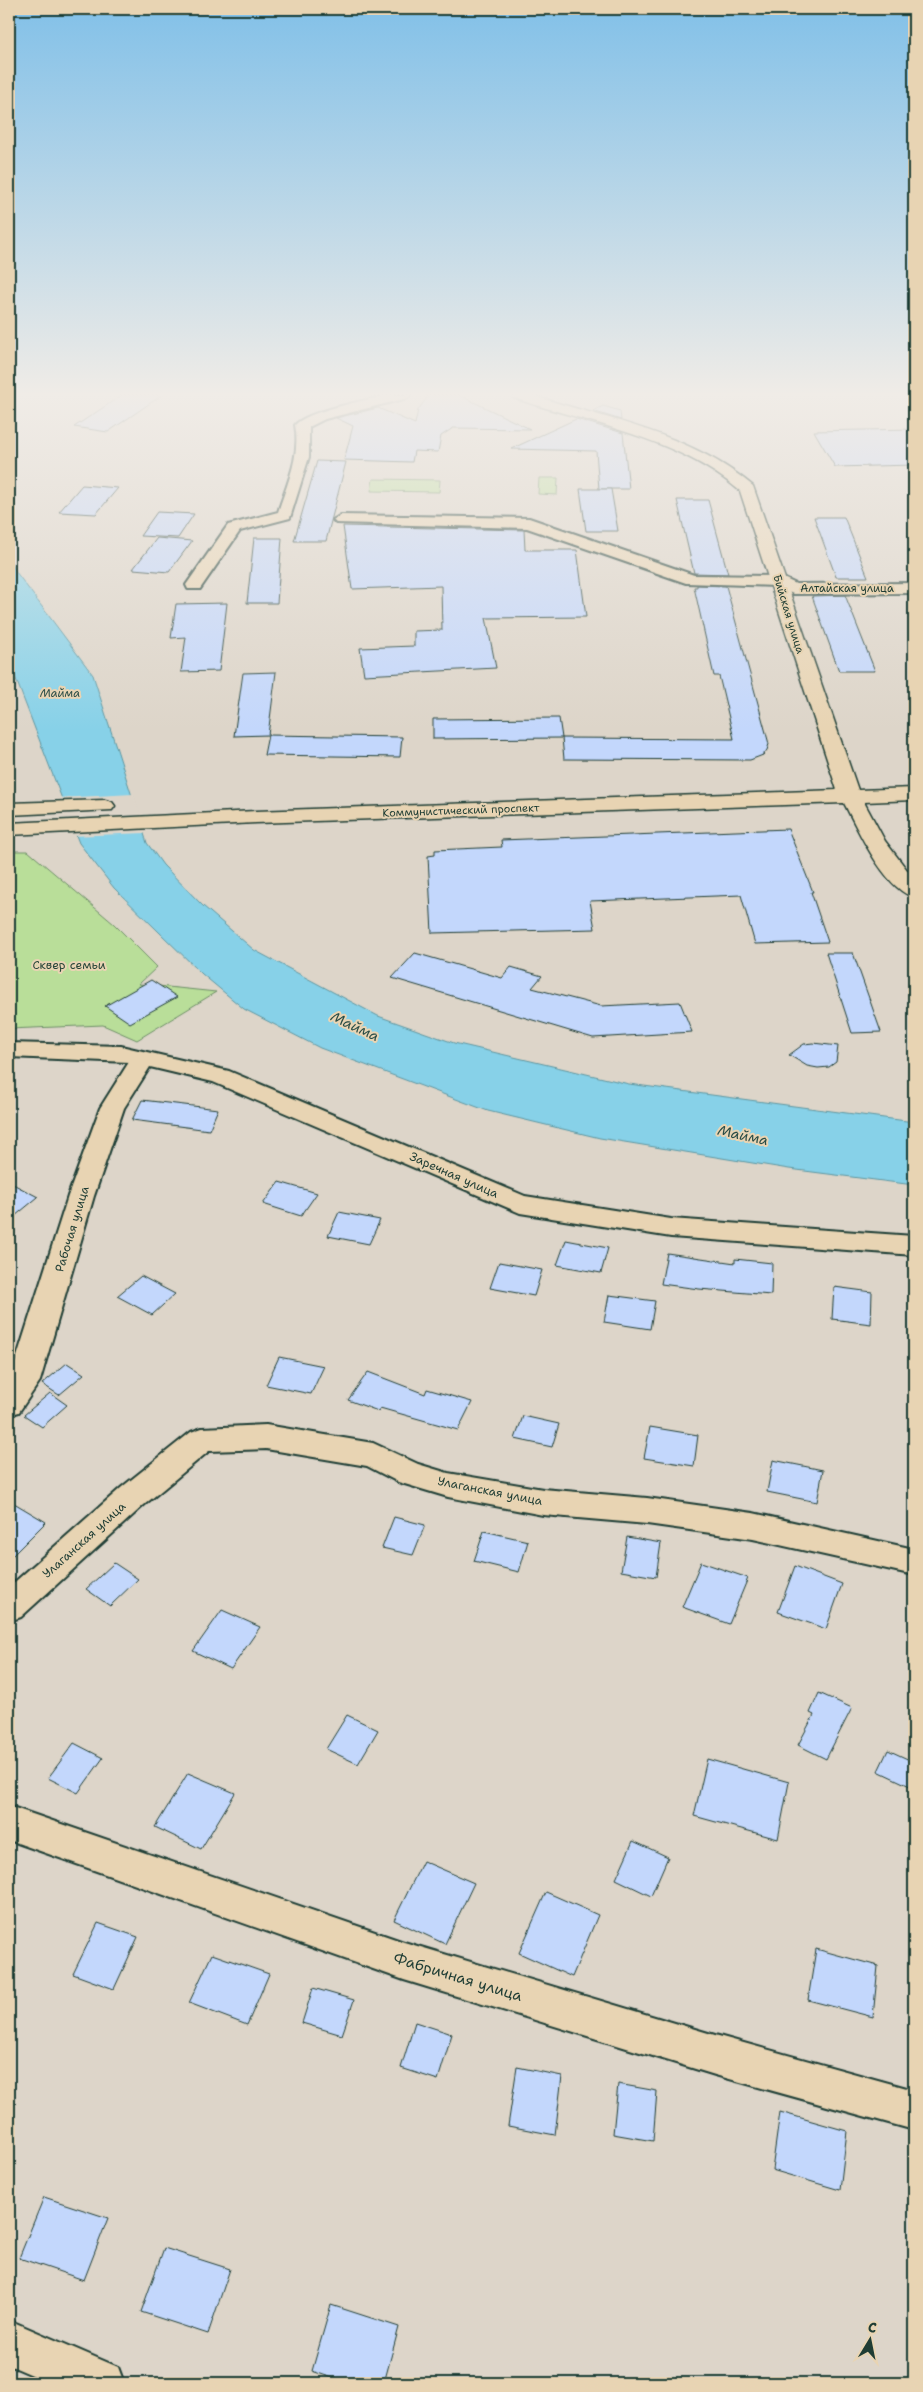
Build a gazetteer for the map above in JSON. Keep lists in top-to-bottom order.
{
  "streets": {
    "main road": ["Бийская улица", "Коммунистический проспект"],
    "street": [
      "Алтайская улица",
      "Заречная улица",
      "Рабочая улица",
      "Улаганская улица",
      "Фабричная улица"
    ]
  },
  "crossings": [
    ["Алтайская улица", "Бийская улица"],
    ["Бийская улица", "Коммунистический проспект"],
    ["Заречная улица", "Рабочая улица"]
  ],
  "water": ["Майма"],
  "parks": ["Сквер семьи"],
  "north": "top"
}
